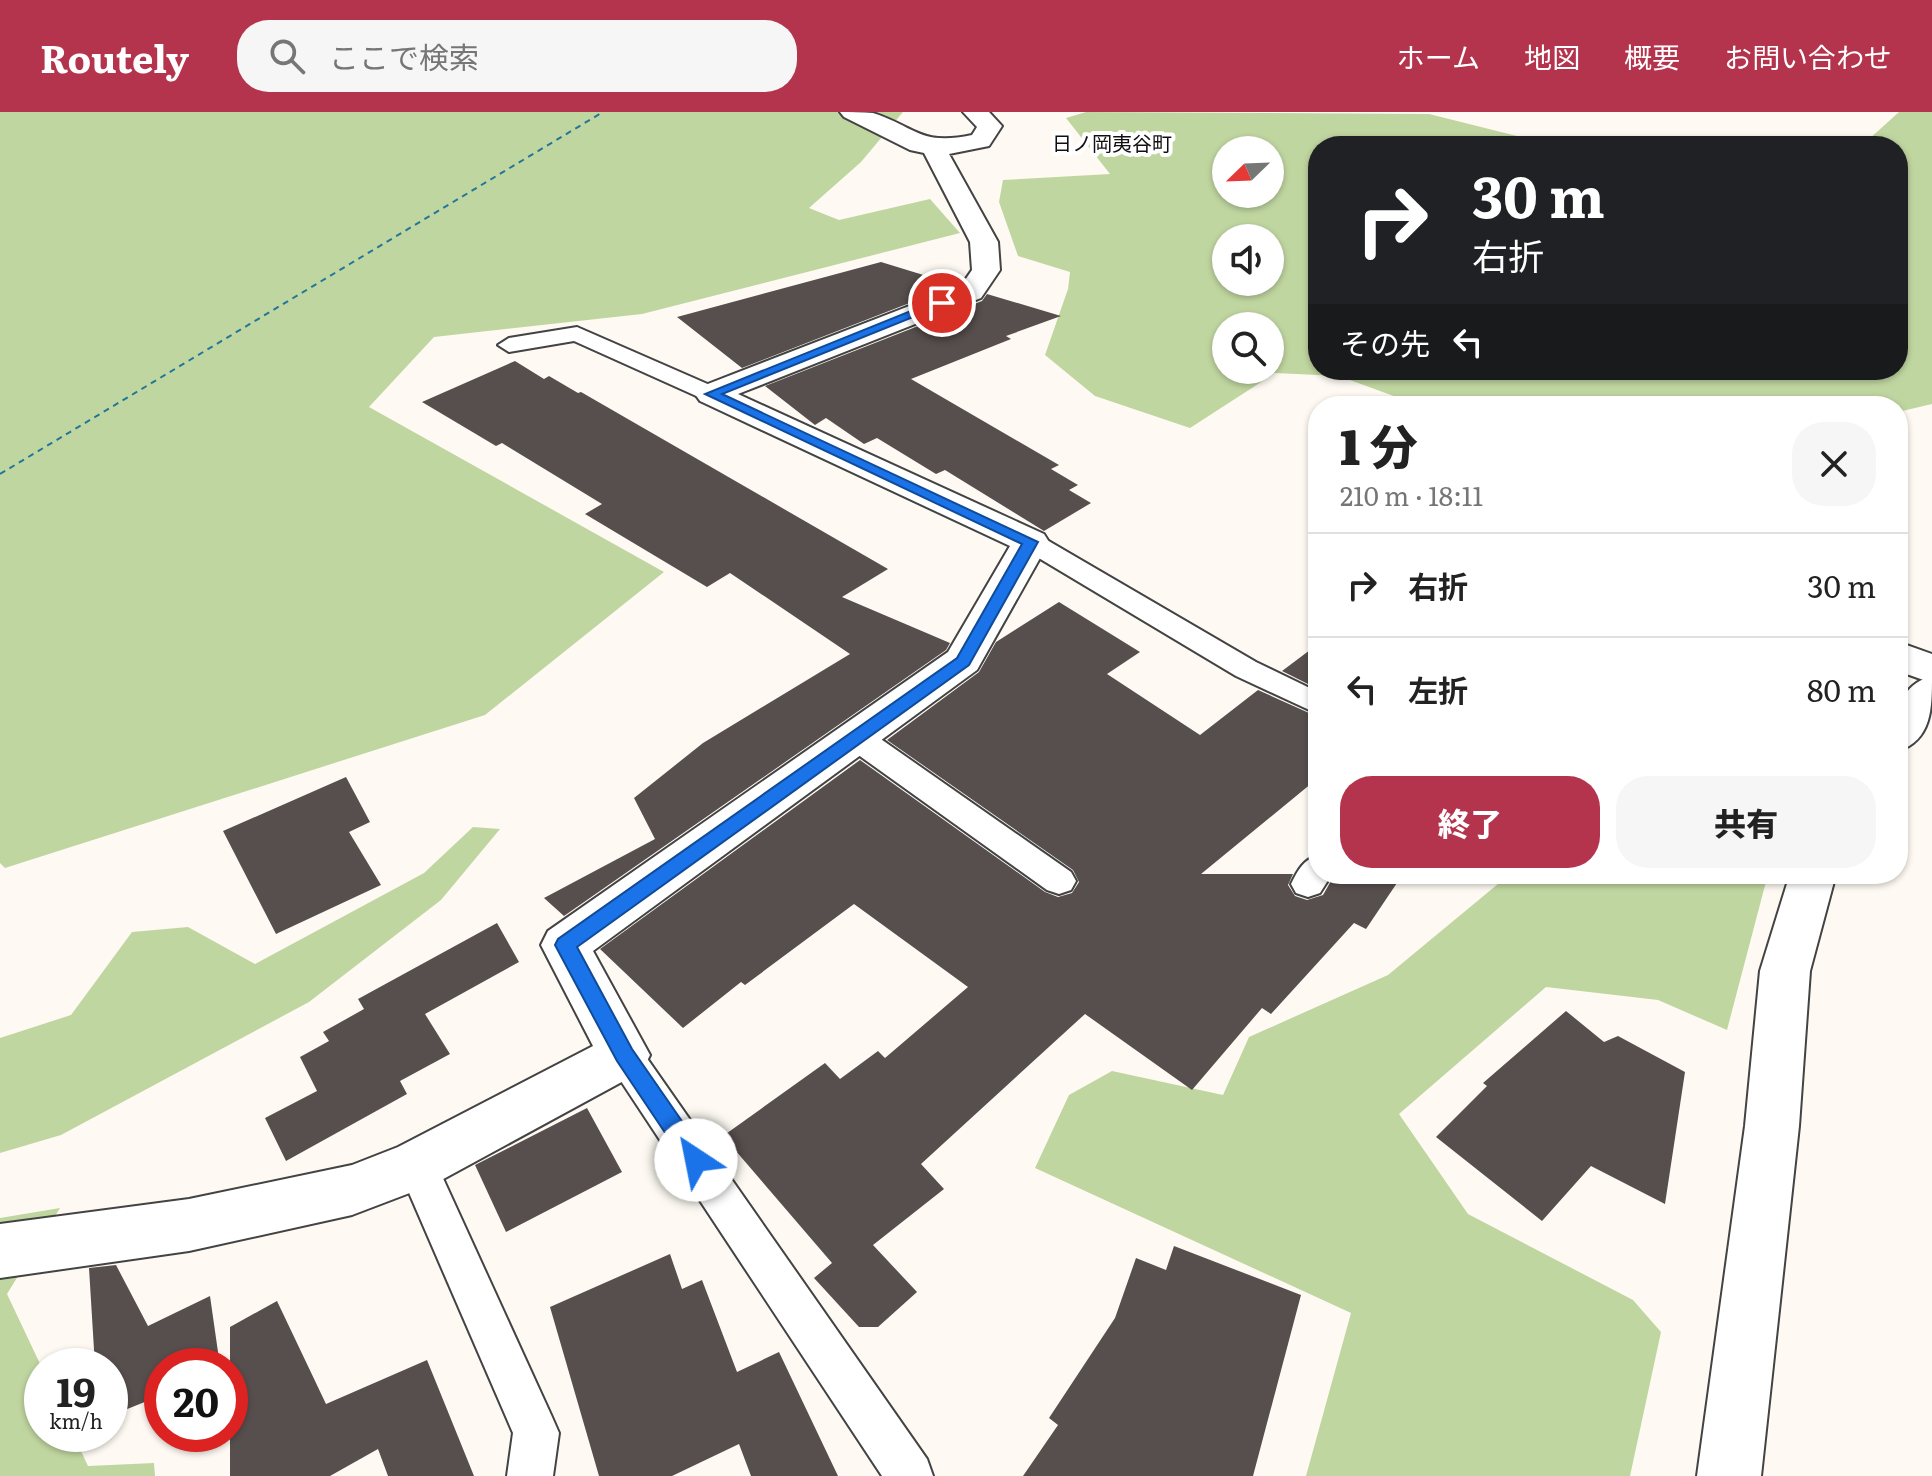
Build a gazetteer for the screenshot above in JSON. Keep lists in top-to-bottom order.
{
  "districts": ["日ノ岡夷谷町"],
  "north": "bottom left",
  "page": {
    "header": "Routely",
    "search": "ここで検索",
    "nav": [
      "ホーム",
      "地図",
      "概要",
      "お問い合わせ"
    ],
    "turn": ["30 m", "右折"],
    "then": "その先",
    "heading": ["1 分", "210 m · 18:11"],
    "list": [
      {
        "name": "右折",
        "value": "30 m"
      },
      {
        "name": "左折",
        "value": "80 m"
      }
    ],
    "buttons": ["終了", "共有"],
    "speed": "19 km/h",
    "limit": "20"
  }
}
